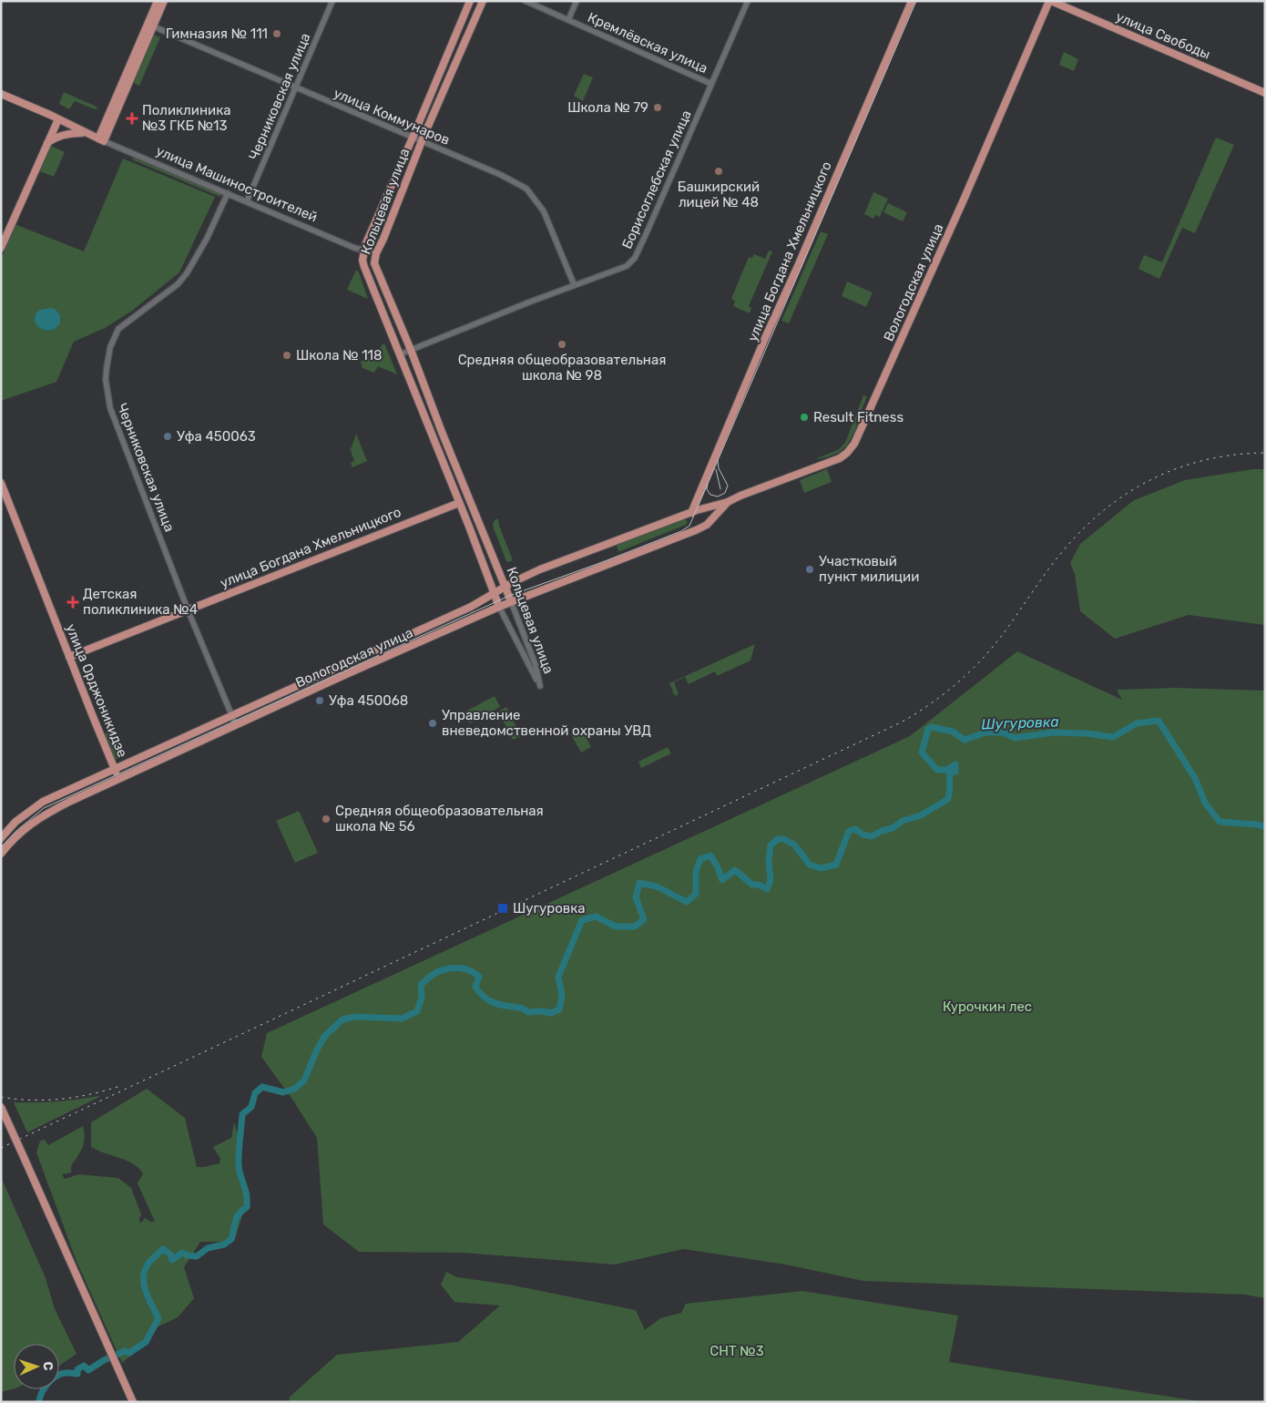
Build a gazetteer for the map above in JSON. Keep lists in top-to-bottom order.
{
  "streets": {
    "main road": [
      "улица Свободы",
      "улица Машиностроителей",
      "Кольцевая улица",
      "улица Богдана Хмельницкого",
      "Вологодская улица",
      "улица Орджоникидзе"
    ],
    "street": [
      "Кремлёвская улица",
      "Черниковская улица",
      "улица Коммунаров",
      "Борисоглебская улица"
    ]
  },
  "crossings": [
    ["улица Свободы", "Вологодская улица"],
    ["Кремлёвская улица", "Борисоглебская улица"],
    ["Черниковская улица", "улица Коммунаров"],
    ["Черниковская улица", "улица Машиностроителей"],
    ["Черниковская улица", "улица Богдана Хмельницкого"],
    ["Черниковская улица", "Вологодская улица"],
    ["улица Коммунаров", "Борисоглебская улица"],
    ["улица Коммунаров", "Кольцевая улица"],
    ["Борисоглебская улица", "Кольцевая улица"],
    ["улица Машиностроителей", "Кольцевая улица"],
    ["Кольцевая улица", "улица Богдана Хмельницкого"],
    ["Кольцевая улица", "Вологодская улица"],
    ["улица Богдана Хмельницкого", "Вологодская улица"],
    ["улица Богдана Хмельницкого", "улица Орджоникидзе"],
    ["Вологодская улица", "улица Орджоникидзе"]
  ],
  "water": ["Шугуровка"],
  "parks": ["Курочкин лес", "СНТ №3"],
  "places": {
    "other": [
      "Гимназия № 111",
      "Школа № 79",
      "Башкирский лицей № 48",
      "Средняя общеобразовательная школа № 98",
      "Школа № 118",
      "Result Fitness",
      "Уфа 450063",
      "Участковый пункт милиции",
      "Уфа 450068",
      "Управление вневедомственной охраны УВД",
      "Средняя общеобразовательная школа № 56"
    ],
    "health": ["Поликлиника №3 ГКБ №13", "Детская поликлиника №4"],
    "transit": ["Шугуровка"]
  },
  "north": "right"
}
